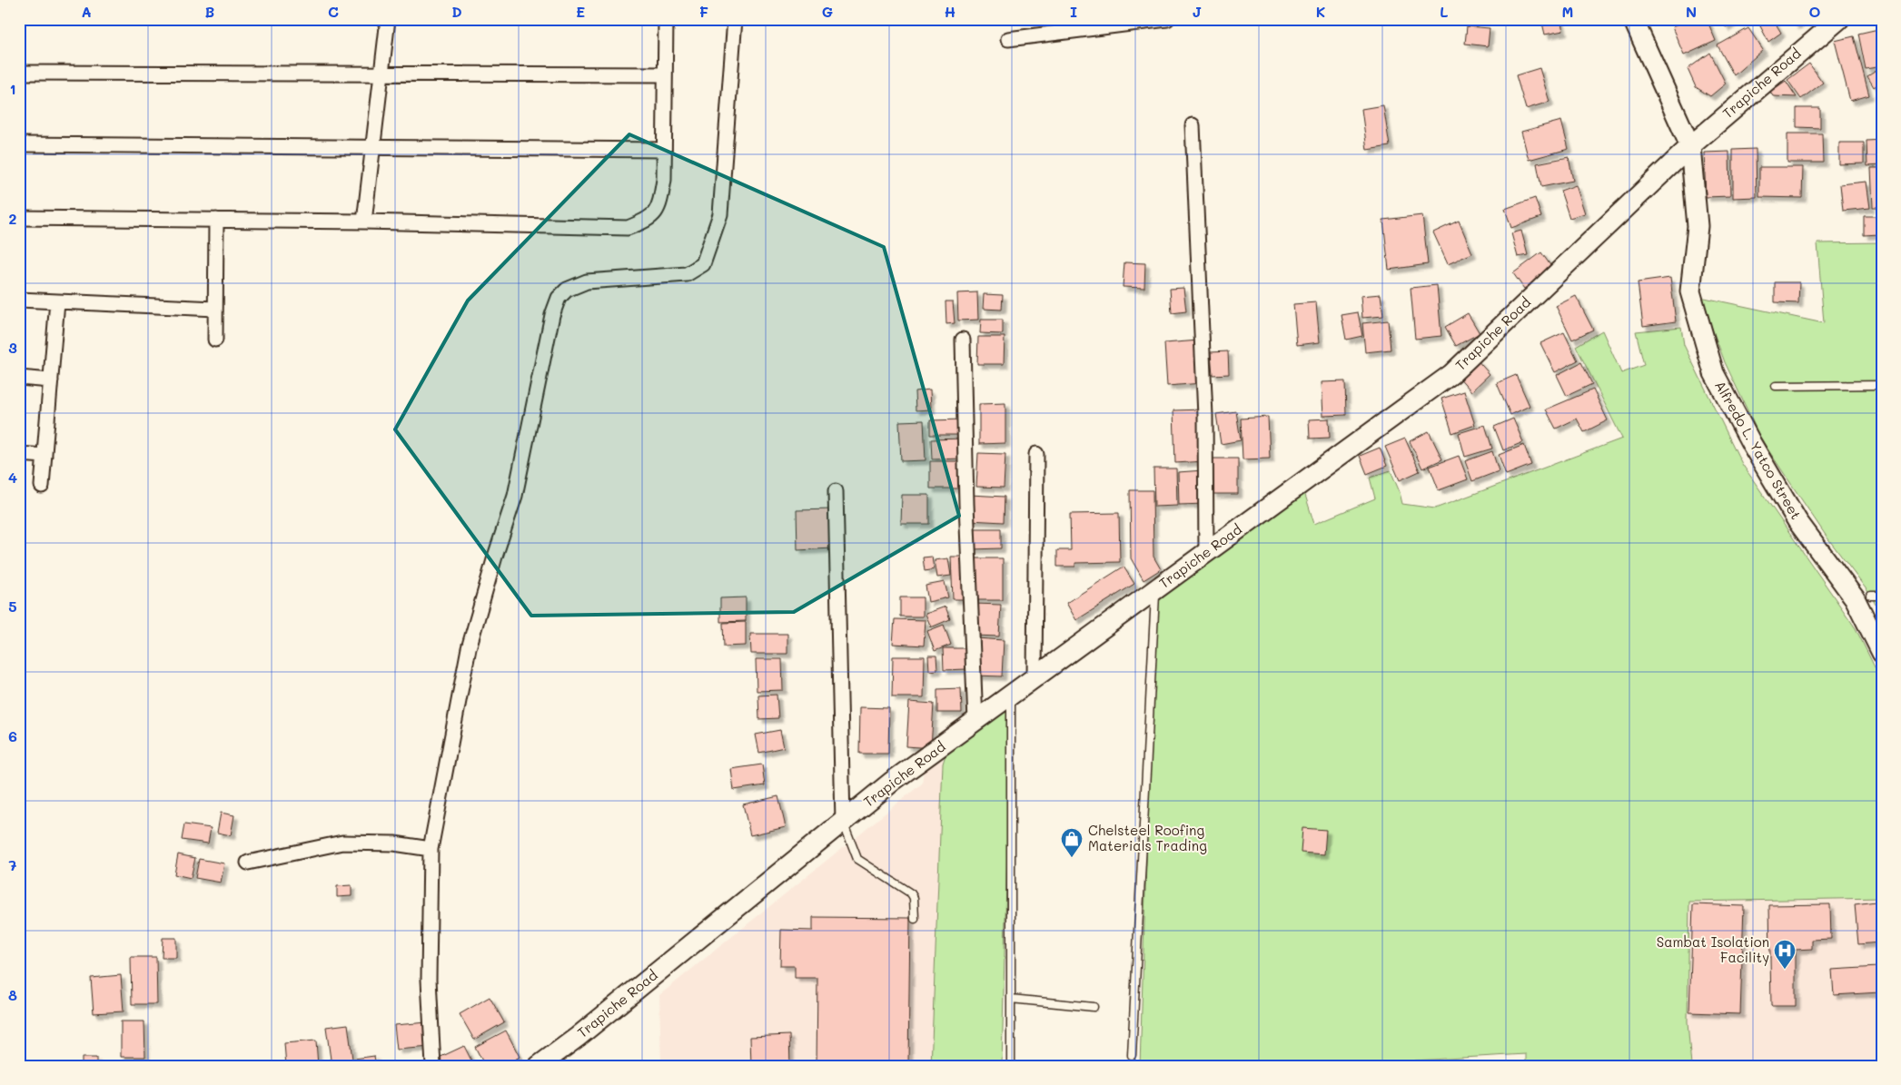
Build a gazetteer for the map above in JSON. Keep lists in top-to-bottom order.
{
  "streets": {
    "street": ["Trapiche Road", "Alfredo L. Yatco Street"]
  },
  "crossings": [
    ["Trapiche Road", "Alfredo L. Yatco Street"]
  ],
  "places": {
    "shop": ["Chelsteel Roofing Materials Trading"],
    "hospital": ["Sambat Isolation Facility"]
  },
  "grid": {
    "columns": [
      "A",
      "B",
      "C",
      "D",
      "E",
      "F",
      "G",
      "H",
      "I",
      "J",
      "K",
      "L",
      "M",
      "N",
      "O"
    ],
    "rows": [
      "1",
      "2",
      "3",
      "4",
      "5",
      "6",
      "7",
      "8"
    ]
  }
}
